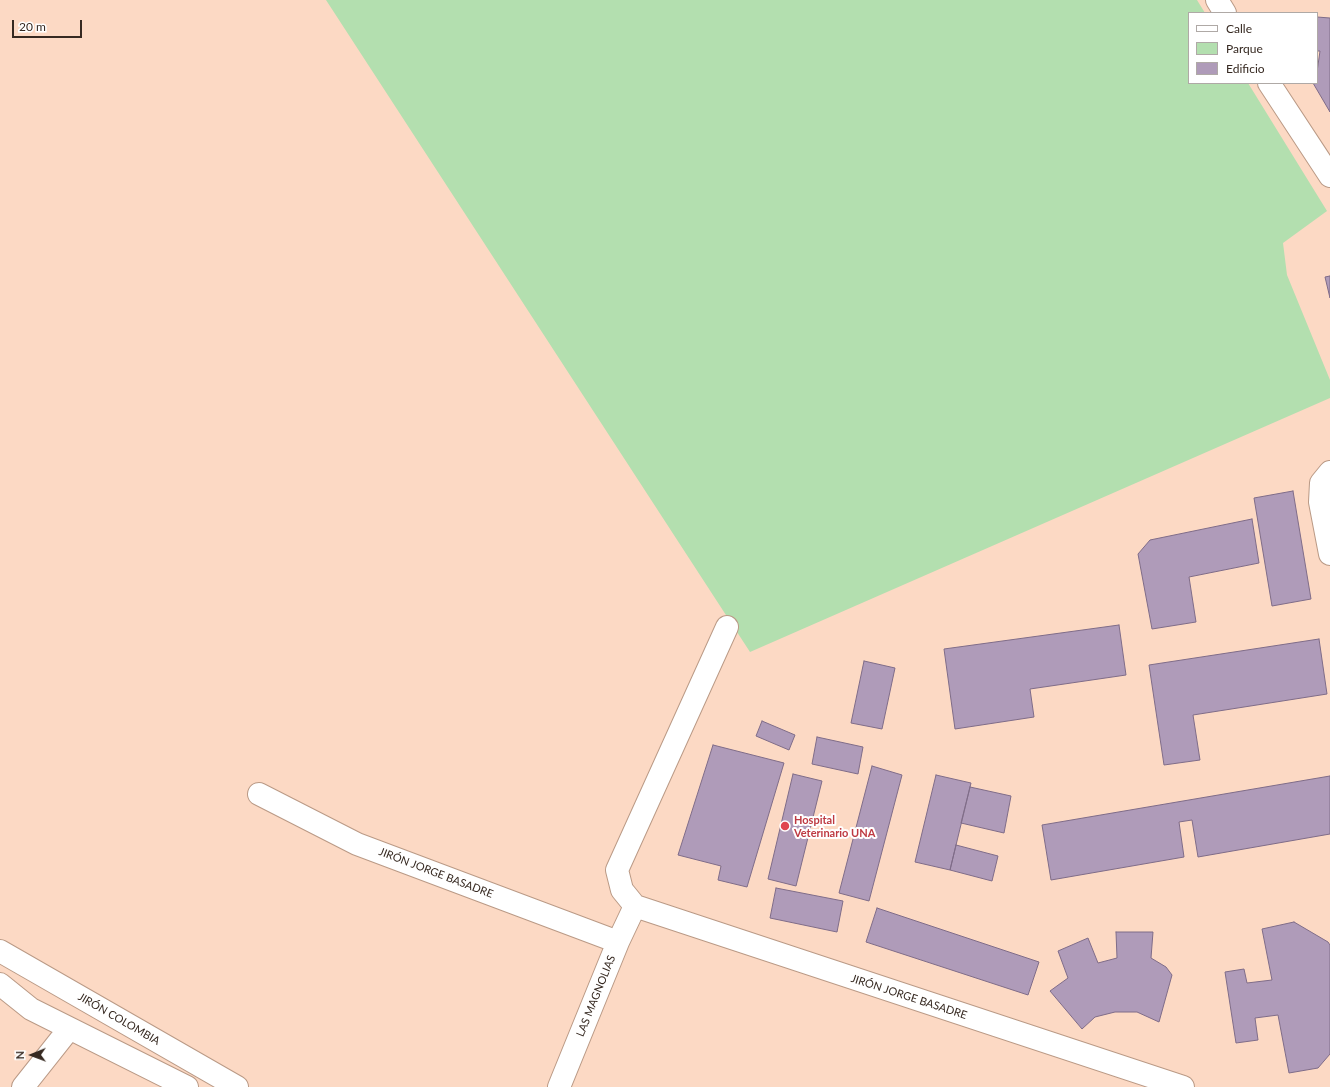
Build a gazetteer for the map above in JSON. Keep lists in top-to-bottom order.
{
  "streets": {
    "street": ["JIRÓN JORGE BASADRE", "LAS MAGNOLIAS", "JIRÓN COLOMBIA"]
  },
  "crossings": [
    ["JIRÓN JORGE BASADRE", "LAS MAGNOLIAS"]
  ],
  "places": ["Hospital Veterinario UNA"],
  "legend": ["Calle", "Parque", "Edificio"],
  "scale_bar": "20 m",
  "north": "left"
}
